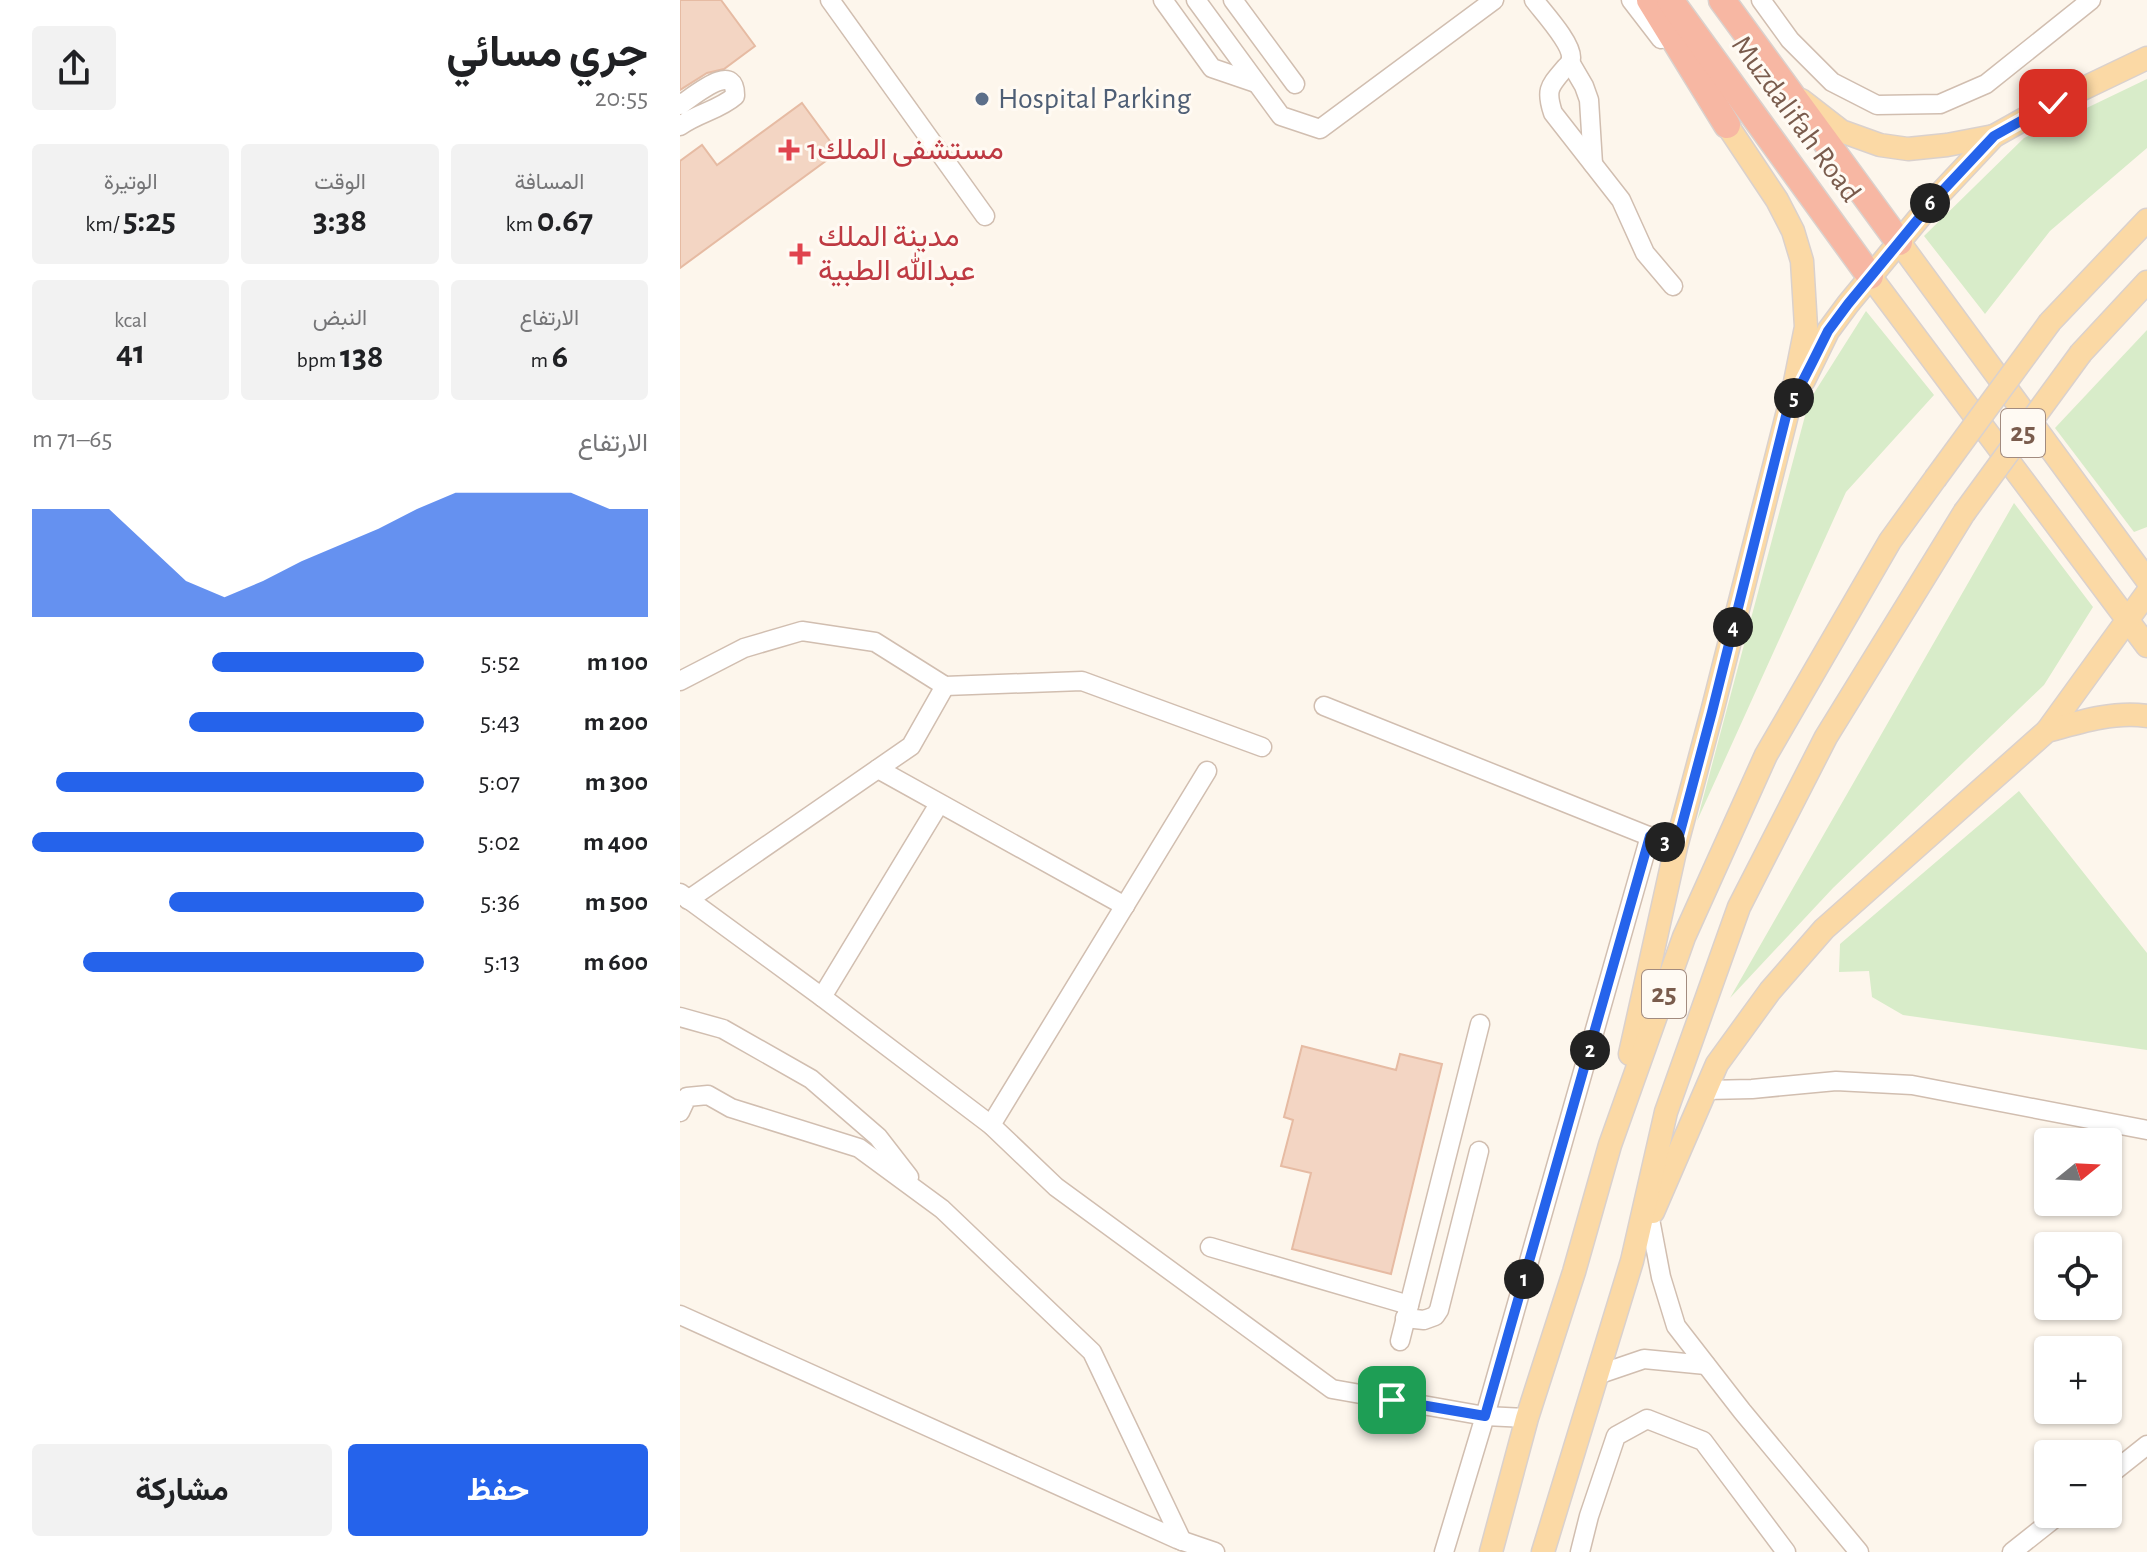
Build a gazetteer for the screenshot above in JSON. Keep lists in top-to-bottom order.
{
  "streets": {
    "highway": ["Muzdalifah Road"],
    "main road": ["25"]
  },
  "places": {
    "other": ["Hospital Parking"],
    "health": ["مستشفى الملك1", "مدينة الملك عبدالله الطبية"]
  },
  "north": "right",
  "page": {
    "heading": ["جري مسائي", "20:55"],
    "stats": [
      ["المسافة", "0.67 km"],
      ["الوقت", "3:38"],
      ["الوتيرة", "5:25 /km"],
      ["الارتفاع", "6 m"],
      ["النبض", "138 bpm"],
      ["kcal", "41"]
    ],
    "pins": [
      "6",
      "5",
      "4",
      "3",
      "2",
      "1"
    ],
    "chart": ["الارتفاع", "65–71 m"],
    "list": [
      {
        "name": "100 m",
        "note": "5:52"
      },
      {
        "name": "200 m",
        "note": "5:43"
      },
      {
        "name": "300 m",
        "note": "5:07"
      },
      {
        "name": "400 m",
        "note": "5:02"
      },
      {
        "name": "500 m",
        "note": "5:36"
      },
      {
        "name": "600 m",
        "note": "5:13"
      }
    ],
    "map_buttons": ["+", "−"],
    "buttons": ["حفظ", "مشاركة"]
  }
}
